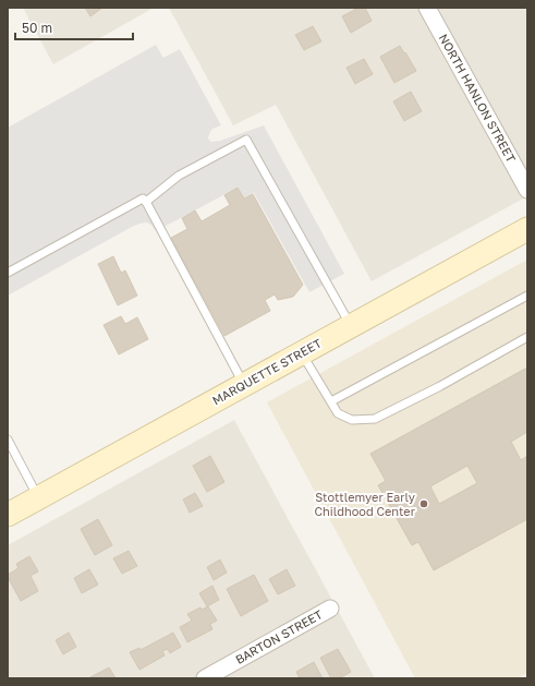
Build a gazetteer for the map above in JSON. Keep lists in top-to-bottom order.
{
  "streets": {
    "street": ["NORTH HANLON STREET", "MARQUETTE STREET", "BARTON STREET"]
  },
  "places": ["Stottlemyer Early Childhood Center"],
  "scale_bar": "50 m"
}
